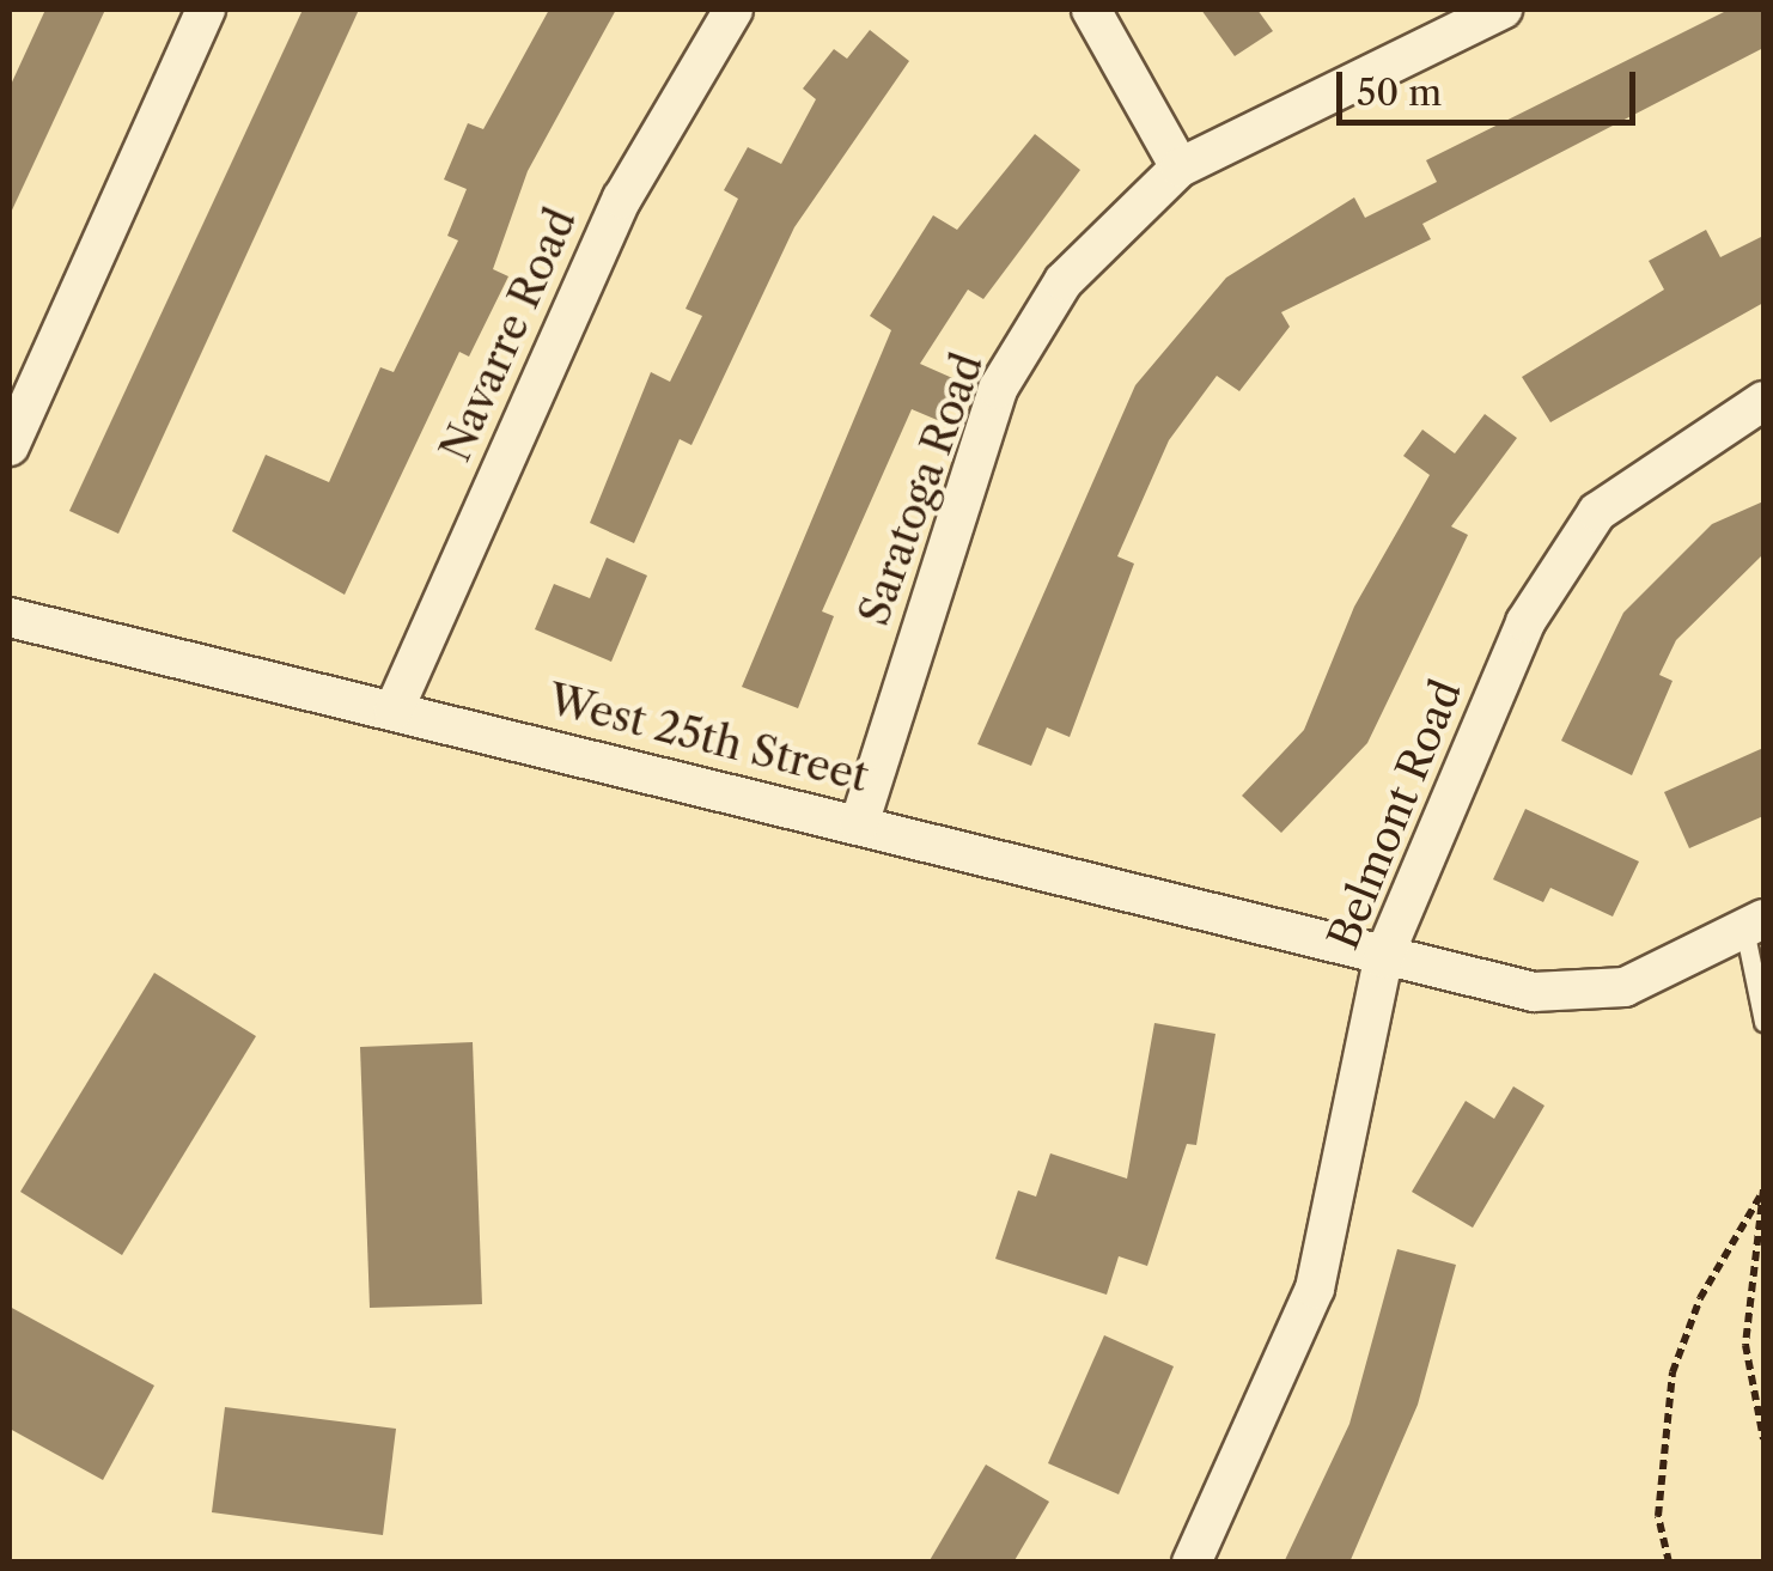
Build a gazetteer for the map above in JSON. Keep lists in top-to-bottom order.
{
  "streets": {
    "street": [
      "Navarre Road",
      "Saratoga Road",
      "West 25th Street",
      "Belmont Road"
    ]
  },
  "crossings": [
    ["Navarre Road", "West 25th Street"],
    ["Saratoga Road", "West 25th Street"],
    ["West 25th Street", "Belmont Road"]
  ],
  "scale_bar": "50 m"
}
